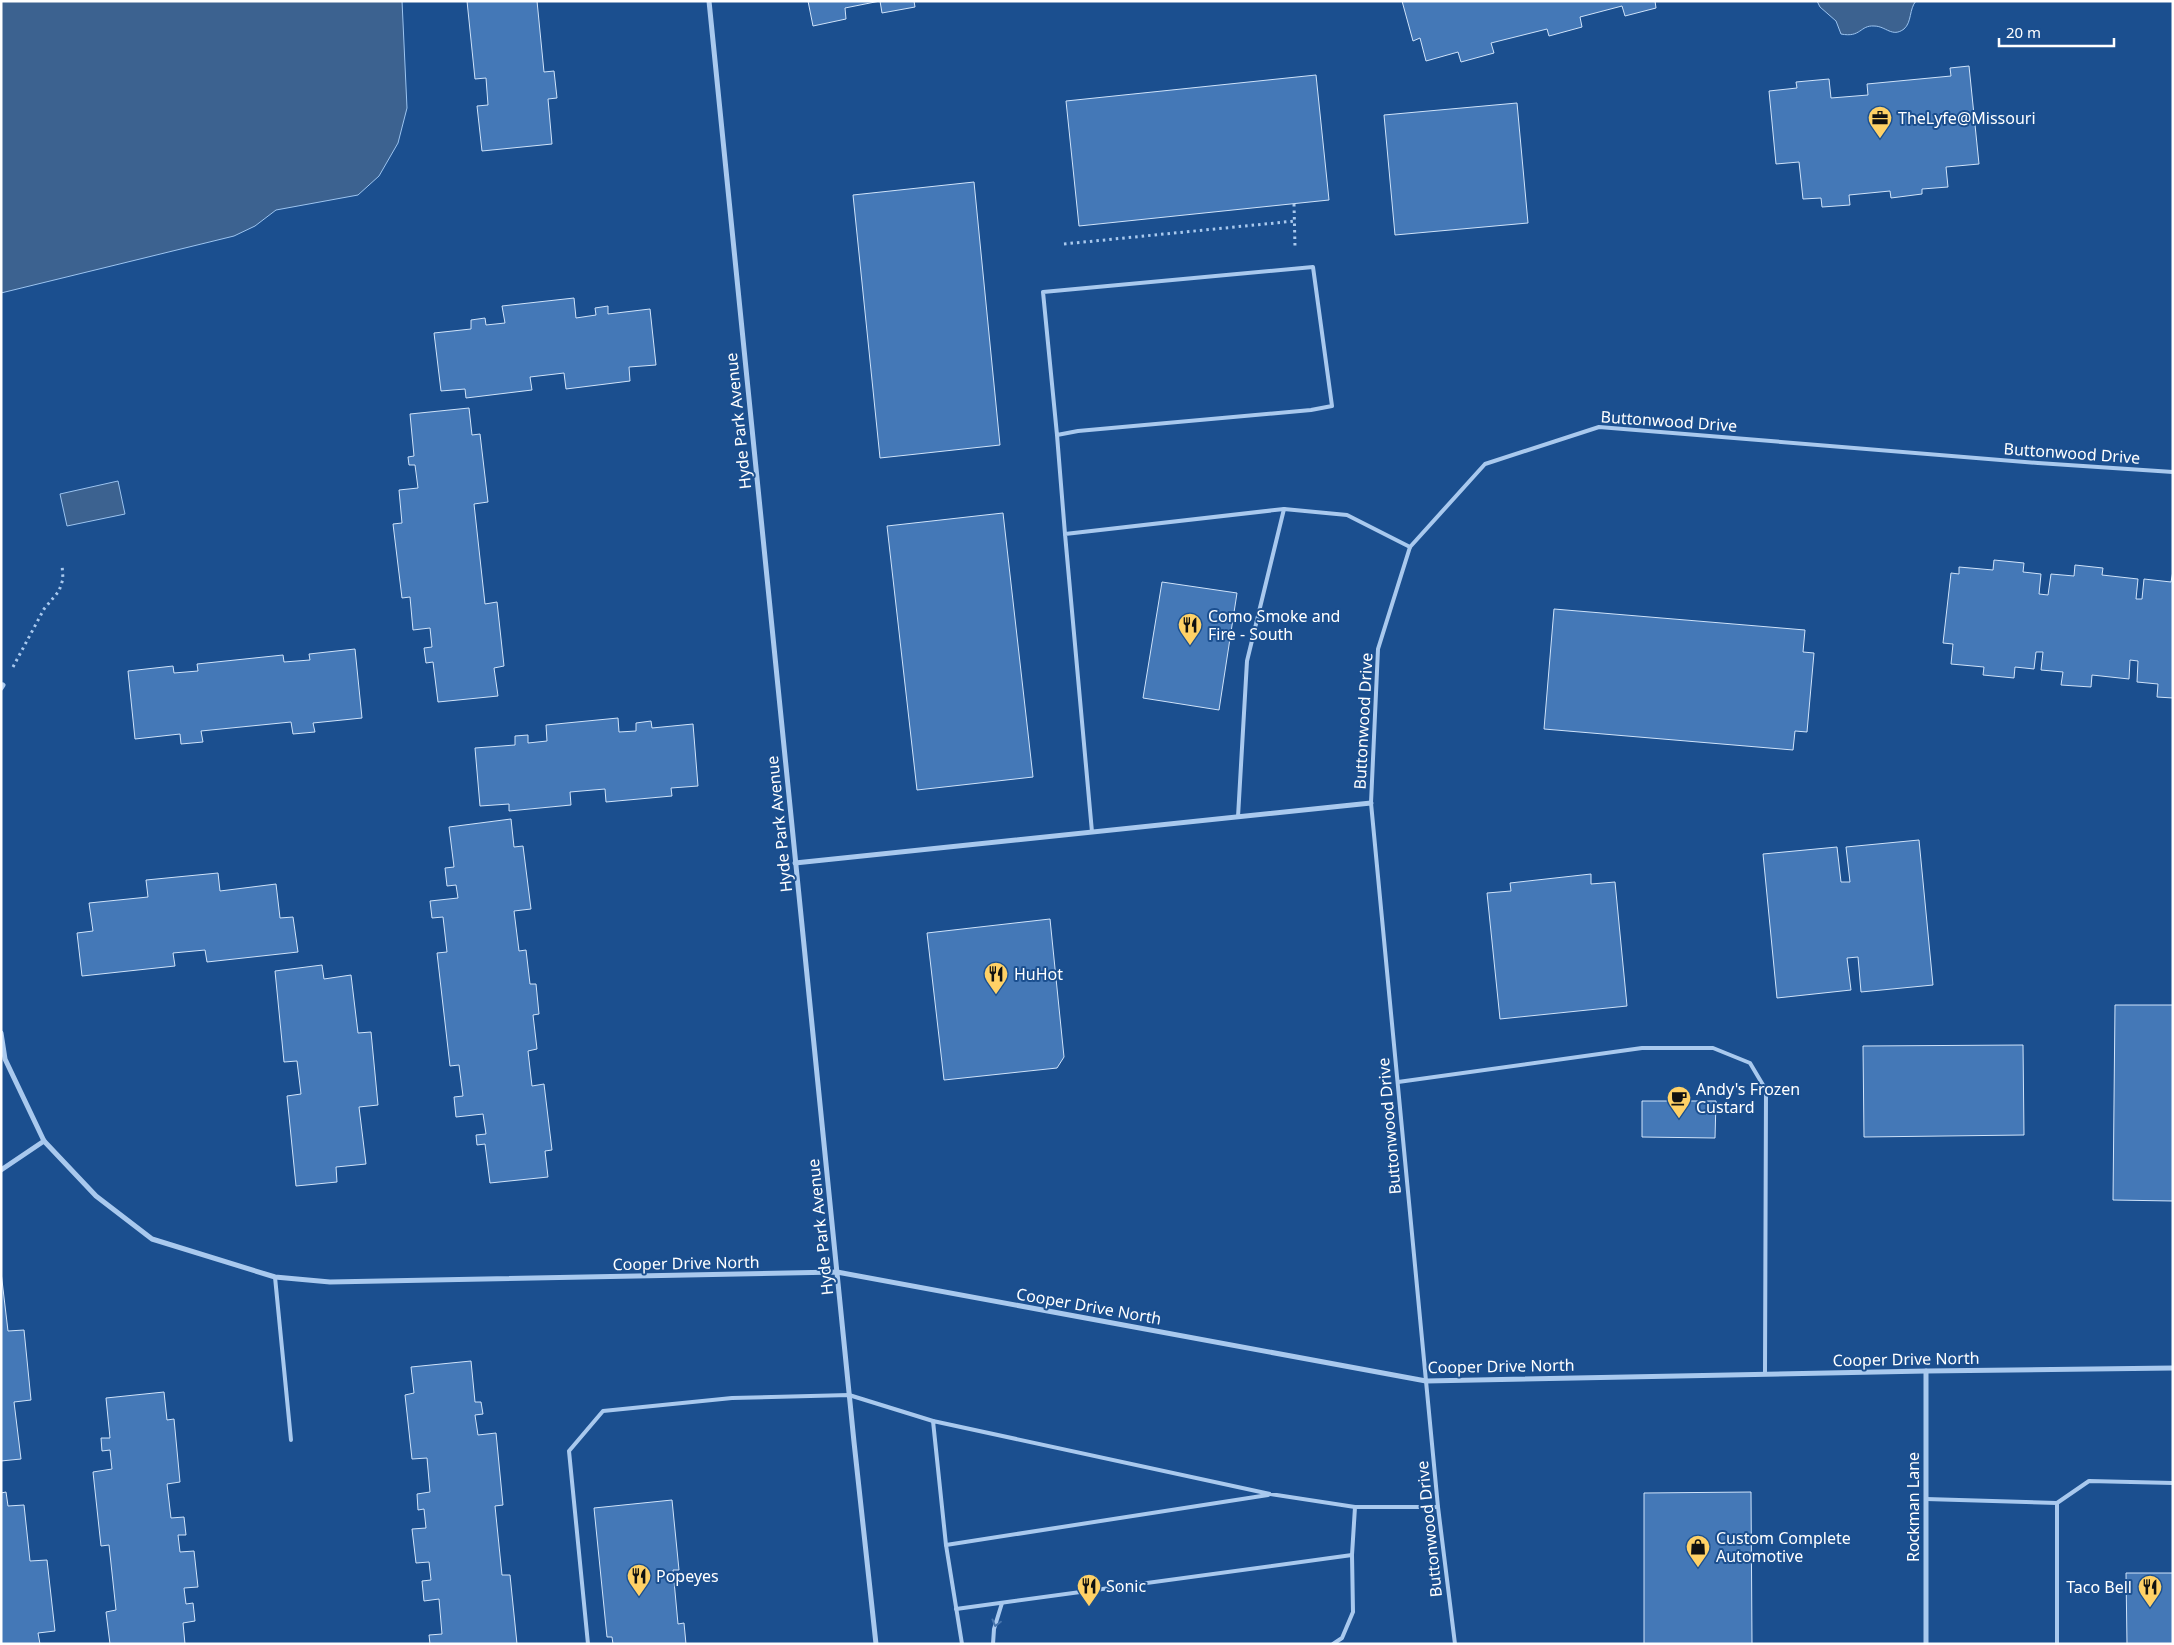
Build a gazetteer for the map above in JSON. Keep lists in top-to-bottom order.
{
  "streets": {
    "street": ["Hyde Park Avenue", "Cooper Drive North", "Rockman Lane"],
    "lane": ["Buttonwood Drive"]
  },
  "crossings": [
    ["Hyde Park Avenue", "Cooper Drive North"],
    ["Buttonwood Drive", "Cooper Drive North"],
    ["Cooper Drive North", "Rockman Lane"]
  ],
  "places": {
    "office": ["TheLyfe@Missouri"],
    "restaurant": [
      "Como Smoke and Fire - South",
      "HuHot",
      "Popeyes",
      "Sonic",
      "Taco Bell"
    ],
    "cafe": ["Andy's Frozen Custard"],
    "shop": ["Custom Complete Automotive"]
  },
  "scale_bar": "20 m"
}
